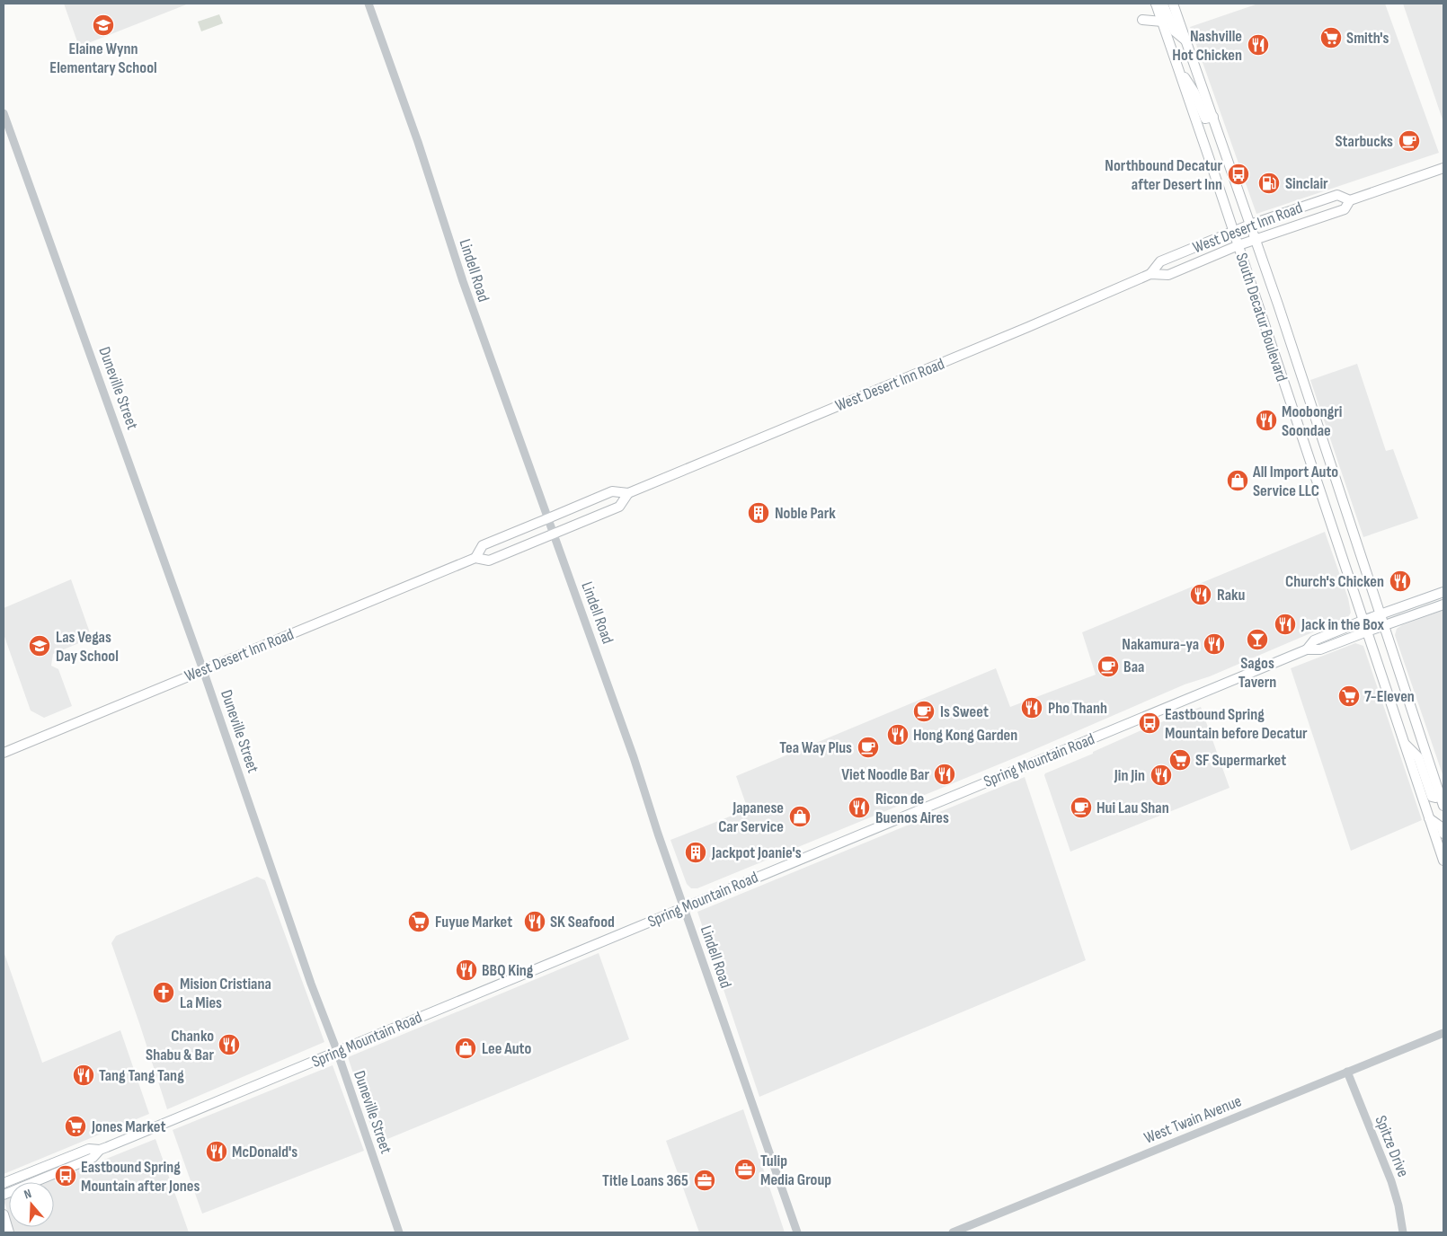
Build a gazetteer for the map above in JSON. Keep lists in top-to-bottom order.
{
  "streets": {
    "main road": ["West Desert Inn Road", "South Decatur Boulevard", "Spring Mountain Road"],
    "street": [
      "Lindell Road",
      "Duneville Street",
      "West Twain Avenue",
      "Spitze Drive"
    ]
  },
  "crossings": [
    ["West Desert Inn Road", "Lindell Road"],
    ["West Desert Inn Road", "South Decatur Boulevard"],
    ["West Desert Inn Road", "Duneville Street"],
    ["Lindell Road", "Spring Mountain Road"],
    ["South Decatur Boulevard", "Spring Mountain Road"],
    ["Duneville Street", "Spring Mountain Road"],
    ["West Twain Avenue", "Spitze Drive"]
  ],
  "places": {
    "school or university": ["Elaine Wynn Elementary School", "Las Vegas Day School"],
    "supermarket": [
      "Smith's",
      "7-Eleven",
      "SF Supermarket",
      "Fuyue Market",
      "Jones Market"
    ],
    "restaurant": [
      "Nashville Hot Chicken",
      "Moobongri Soondae",
      "Church's Chicken",
      "Raku",
      "Jack in the Box",
      "Nakamura-ya",
      "Pho Thanh",
      "Hong Kong Garden",
      "Viet Noodle Bar",
      "Jin Jin",
      "Ricon de Buenos Aires",
      "SK Seafood",
      "BBQ King",
      "Chanko Shabu & Bar",
      "Tang Tang Tang",
      "McDonald's"
    ],
    "cafe": [
      "Starbucks",
      "Baa",
      "Is Sweet",
      "Tea Way Plus",
      "Hui Lau Shan"
    ],
    "bus stop": ["Northbound Decatur after Desert Inn", "Eastbound Spring Mountain before Decatur", "Eastbound Spring Mountain after Jones"],
    "fuel station": ["Sinclair"],
    "shop": ["All Import Auto Service LLC", "Japanese Car Service", "Lee Auto"],
    "building": ["Noble Park", "Jackpot Joanie's"],
    "bar": ["Sagos Tavern"],
    "church": ["Mision Cristiana La Mies"],
    "office": ["Tulip Media Group", "Title Loans 365"]
  },
  "north": "top"
}
